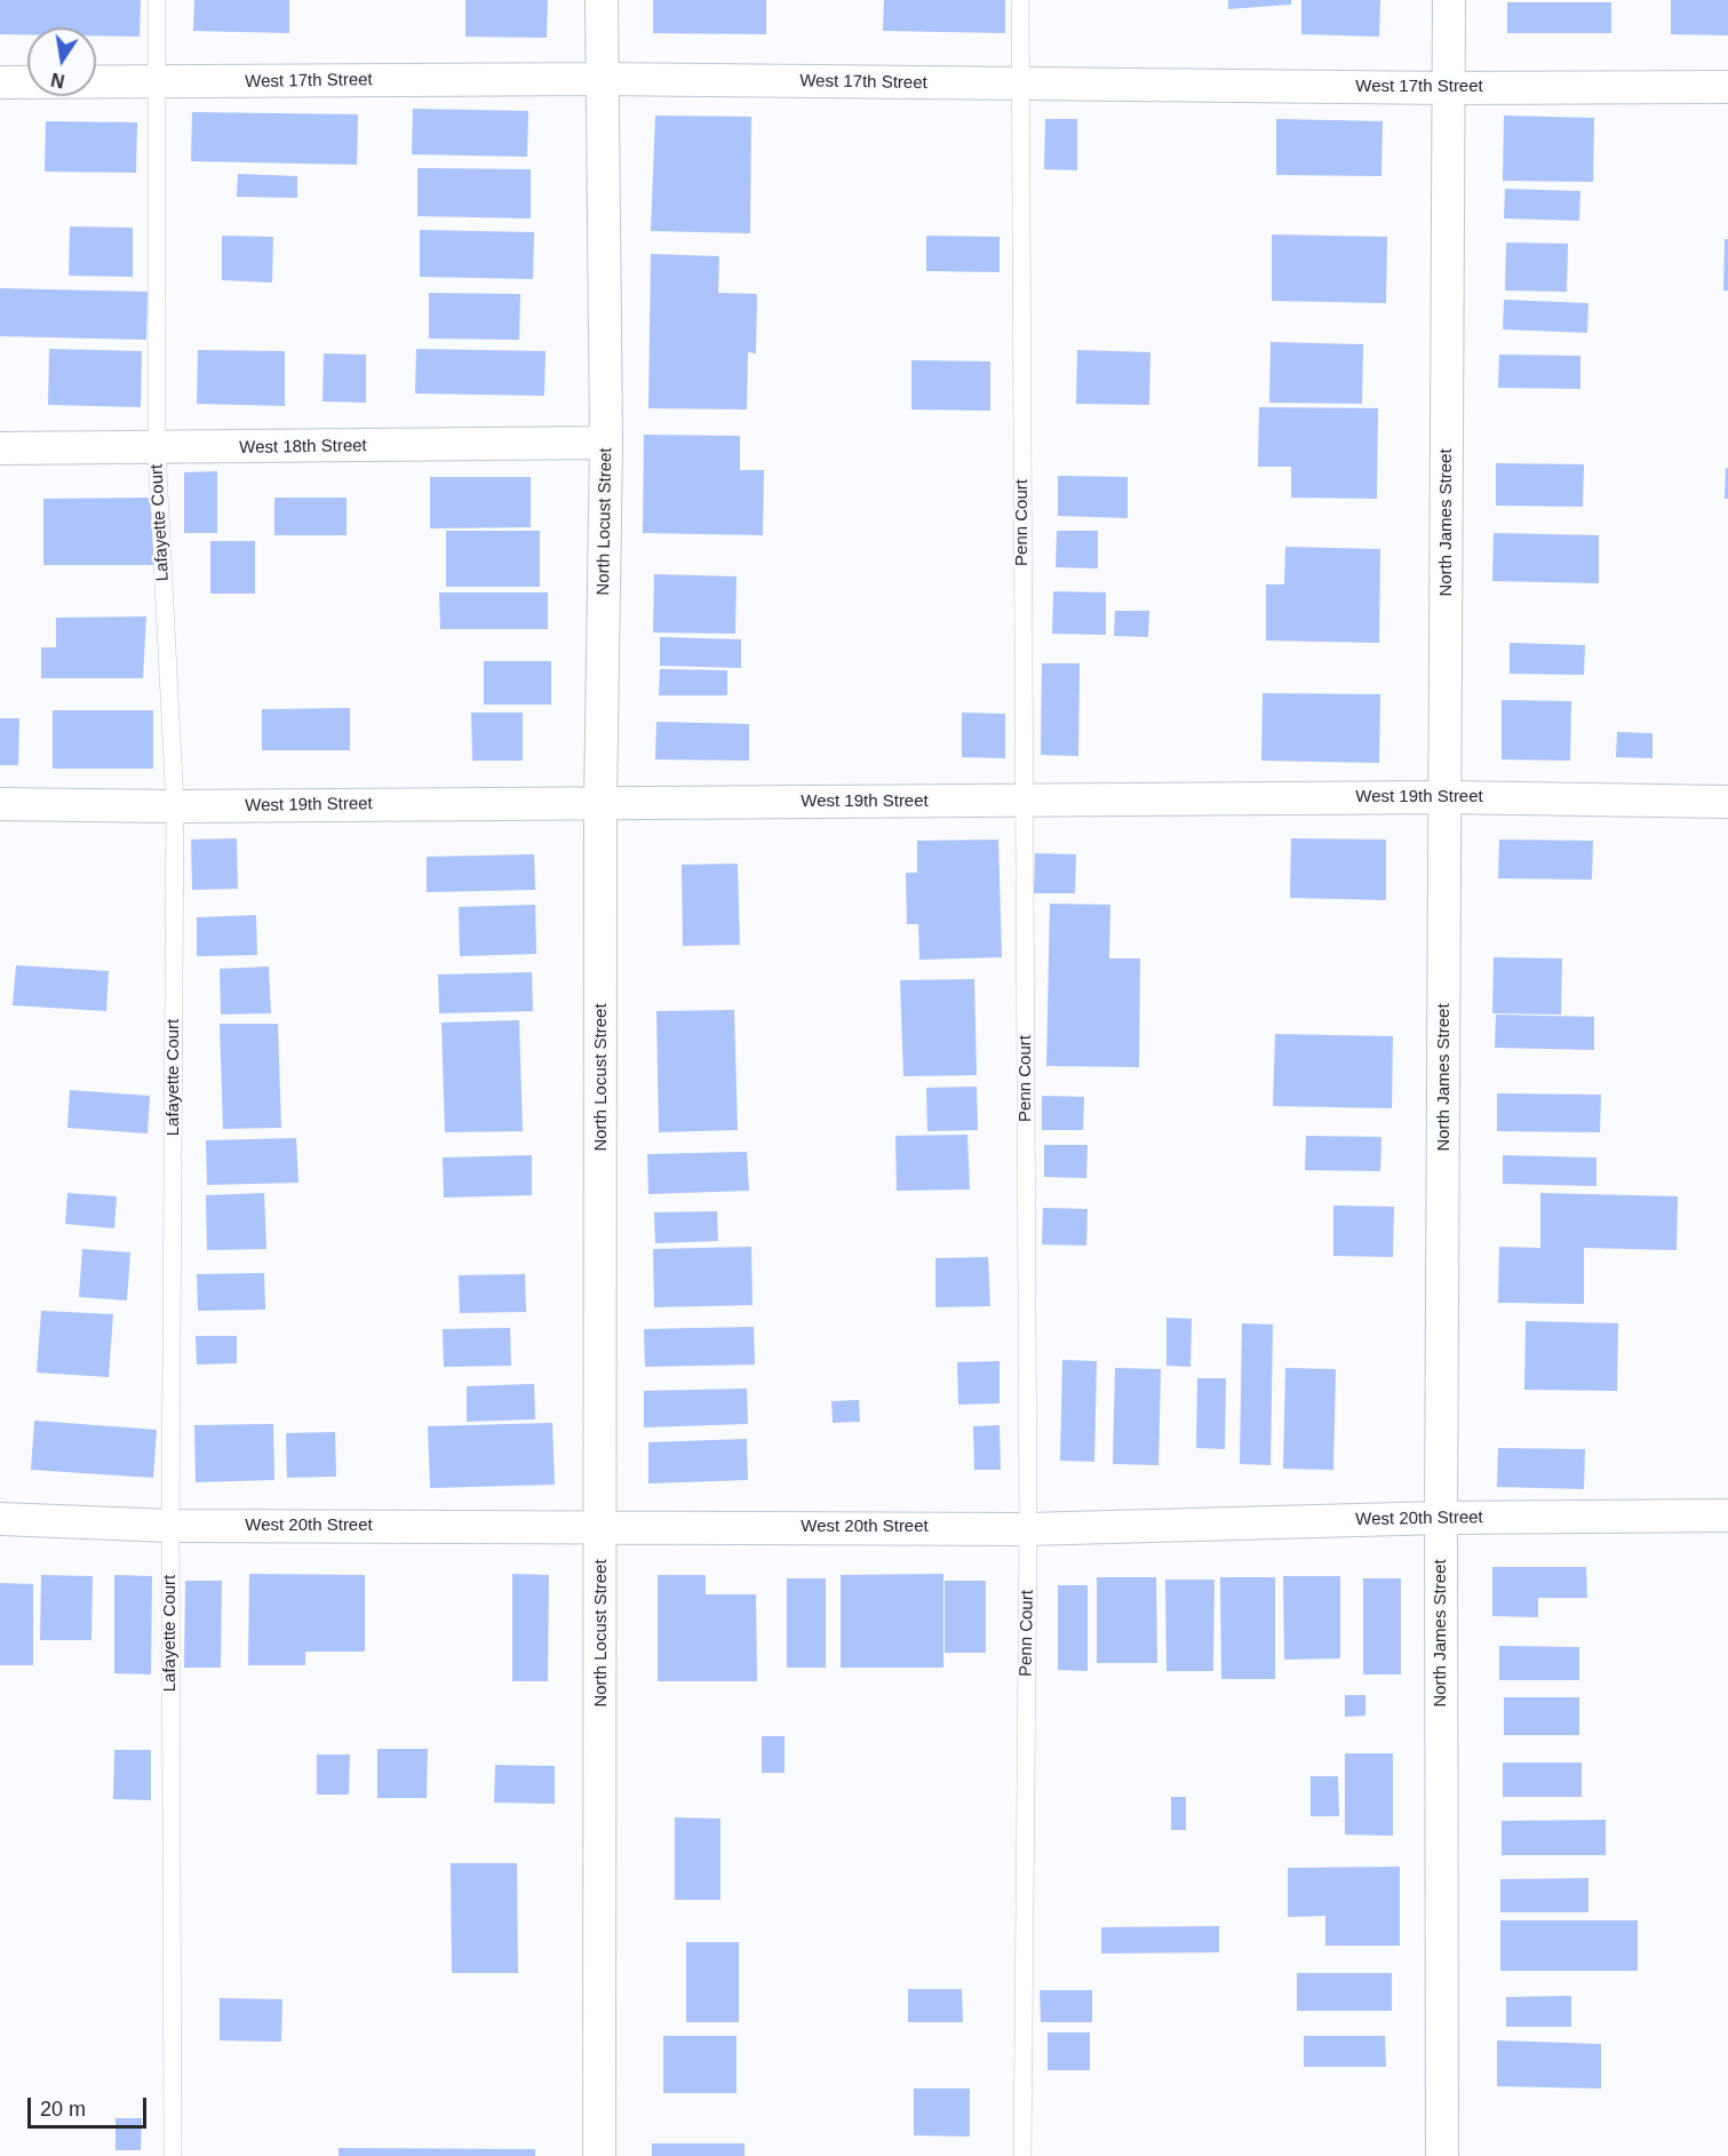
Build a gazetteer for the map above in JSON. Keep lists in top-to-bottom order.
{
  "streets": {
    "street": [
      "West 17th Street",
      "West 18th Street",
      "North Locust Street",
      "North James Street",
      "West 19th Street",
      "West 20th Street"
    ],
    "lane": ["Lafayette Court", "Penn Court"]
  },
  "crossings": [
    ["West 17th Street", "North Locust Street"],
    ["West 17th Street", "Lafayette Court"],
    ["West 17th Street", "Penn Court"],
    ["West 17th Street", "North James Street"],
    ["West 18th Street", "North Locust Street"],
    ["West 18th Street", "Lafayette Court"],
    ["North Locust Street", "West 19th Street"],
    ["North Locust Street", "West 20th Street"],
    ["Lafayette Court", "West 19th Street"],
    ["Lafayette Court", "West 20th Street"],
    ["Penn Court", "West 19th Street"],
    ["Penn Court", "West 20th Street"],
    ["North James Street", "West 19th Street"],
    ["North James Street", "West 20th Street"]
  ],
  "scale_bar": "20 m",
  "north": "bottom"
}
